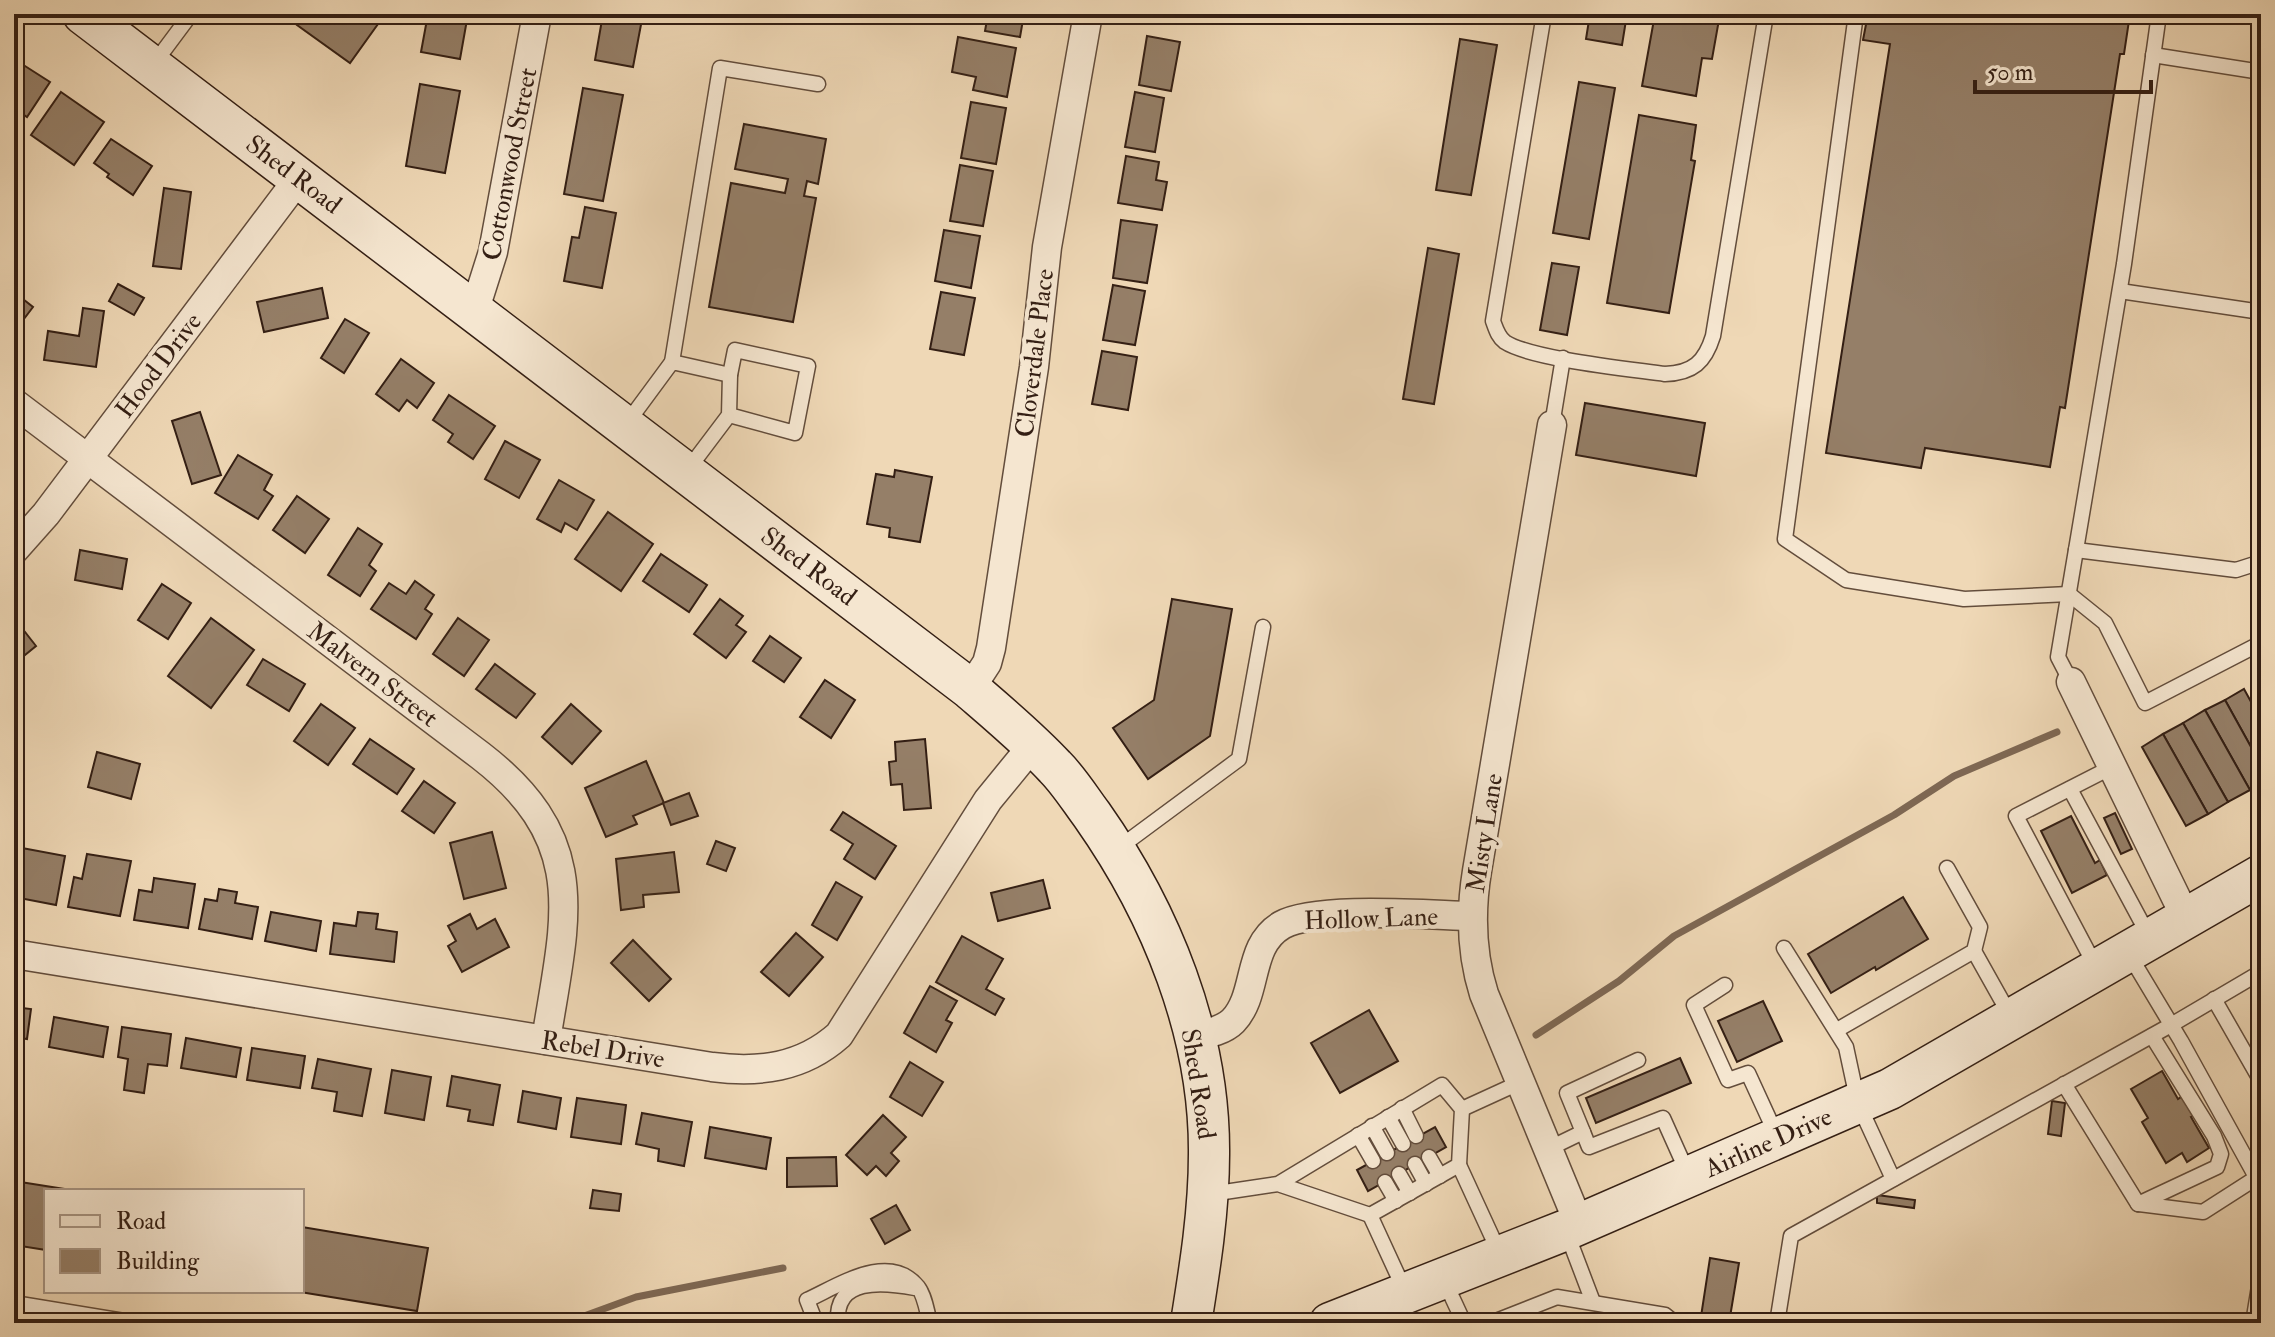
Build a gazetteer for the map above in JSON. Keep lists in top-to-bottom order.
{
  "streets": {
    "street": [
      "Cottonwood Street",
      "Shed Road",
      "Cloverdale Place",
      "Hood Drive",
      "Malvern Street",
      "Misty Lane",
      "Hollow Lane",
      "Rebel Drive",
      "Airline Drive"
    ]
  },
  "crossings": [
    ["Cottonwood Street", "Shed Road"],
    ["Shed Road", "Cloverdale Place"],
    ["Shed Road", "Hood Drive"],
    ["Shed Road", "Hollow Lane"],
    ["Shed Road", "Rebel Drive"],
    ["Hood Drive", "Malvern Street"],
    ["Malvern Street", "Rebel Drive"],
    ["Misty Lane", "Hollow Lane"],
    ["Misty Lane", "Airline Drive"]
  ],
  "legend": ["Road", "Building"],
  "scale_bar": "50 m"
}
